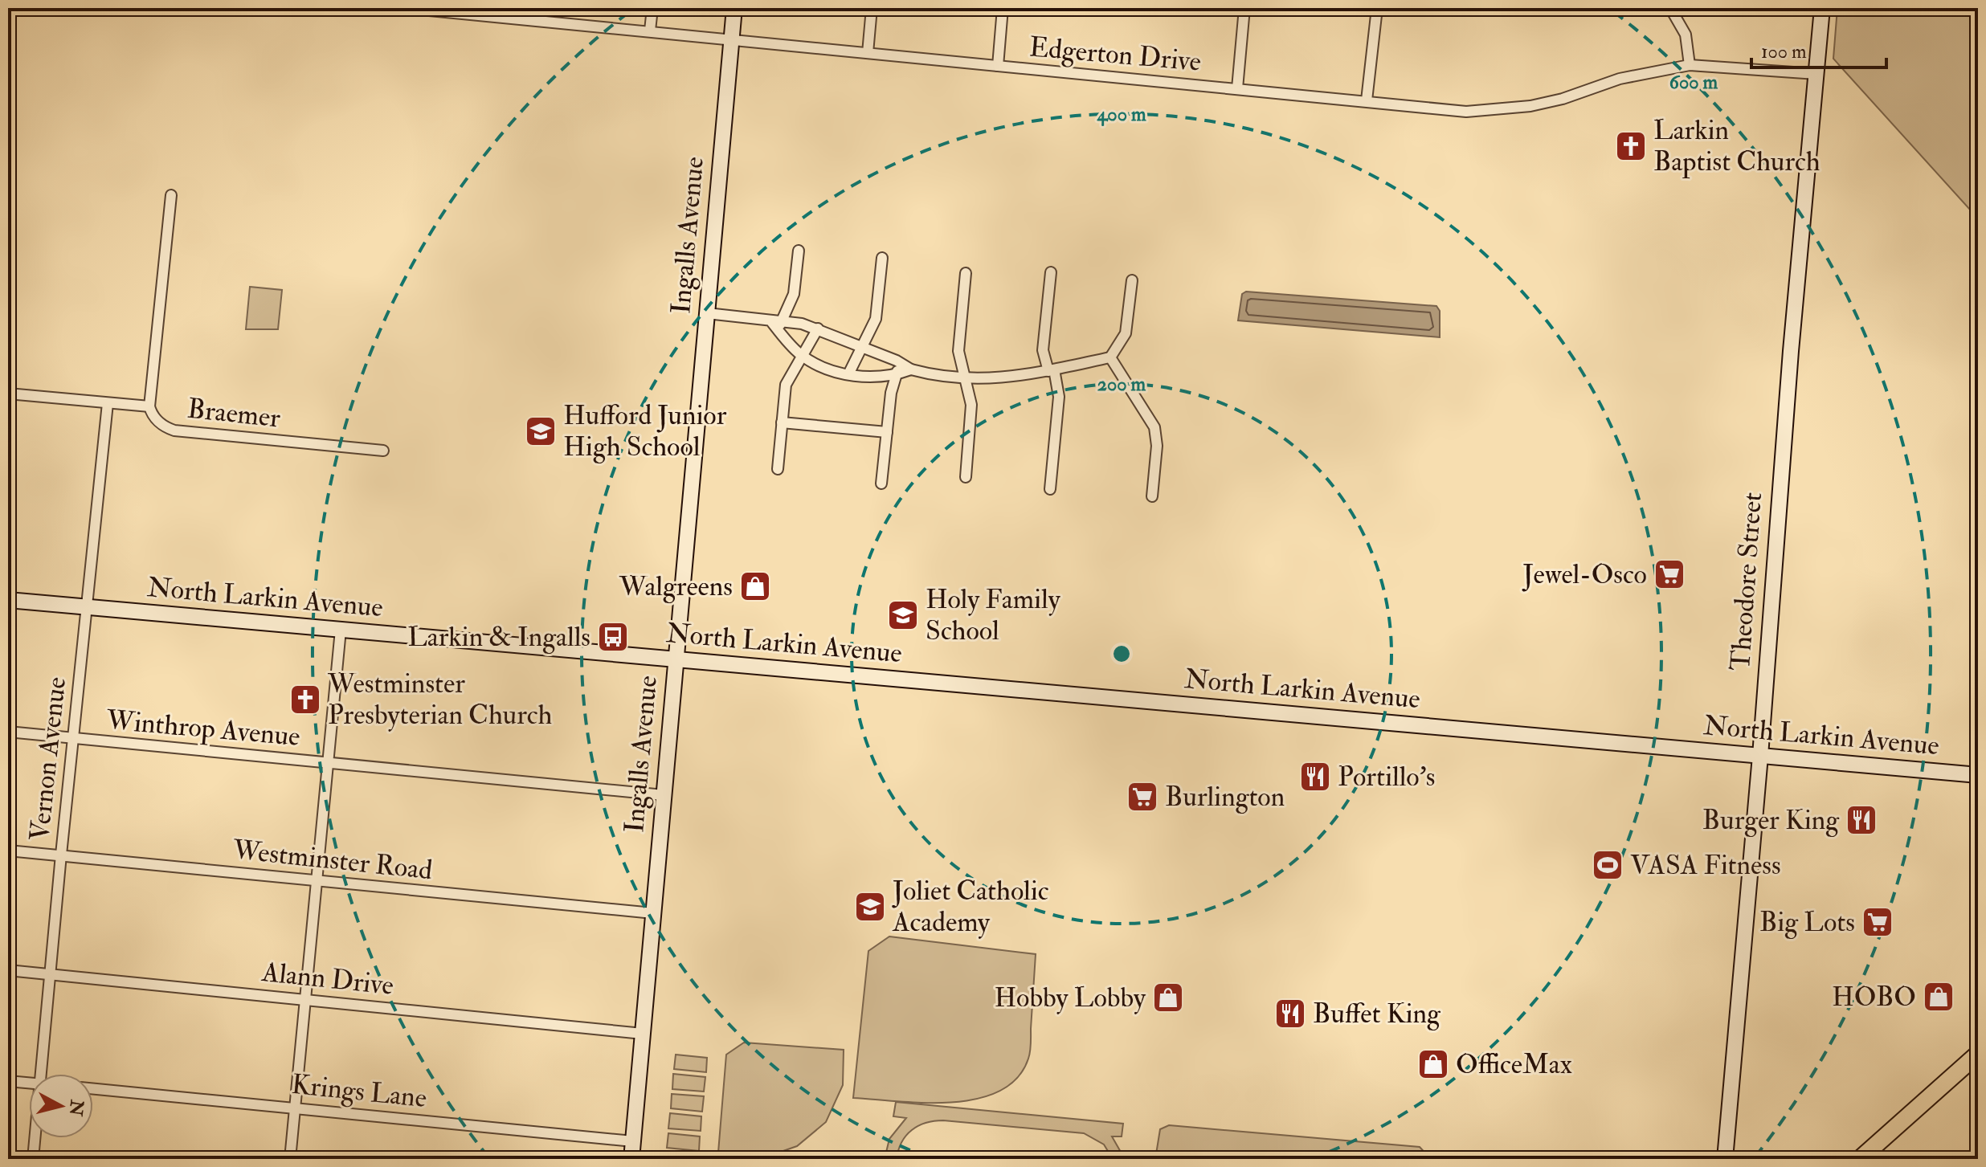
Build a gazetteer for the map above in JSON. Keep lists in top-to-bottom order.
{
  "streets": {
    "main road": ["Ingalls Avenue", "Theodore Street", "North Larkin Avenue"],
    "street": [
      "Edgerton Drive",
      "Braemer",
      "Winthrop Avenue",
      "Vernon Avenue",
      "Westminster Road",
      "Alann Drive",
      "Krings Lane"
    ]
  },
  "crossings": [
    ["Edgerton Drive", "Ingalls Avenue"],
    ["Edgerton Drive", "Theodore Street"],
    ["Ingalls Avenue", "North Larkin Avenue"],
    ["Ingalls Avenue", "Winthrop Avenue"],
    ["Ingalls Avenue", "Westminster Road"],
    ["Ingalls Avenue", "Alann Drive"],
    ["Ingalls Avenue", "Krings Lane"],
    ["Theodore Street", "North Larkin Avenue"],
    ["North Larkin Avenue", "Vernon Avenue"],
    ["Winthrop Avenue", "Vernon Avenue"],
    ["Vernon Avenue", "Westminster Road"],
    ["Vernon Avenue", "Alann Drive"]
  ],
  "places": {
    "church": ["Larkin Baptist Church", "Westminster Presbyterian Church"],
    "school or university": ["Hufford Junior High School", "Holy Family School", "Joliet Catholic Academy"],
    "supermarket": ["Jewel-Osco", "Burlington", "Big Lots"],
    "shop": [
      "Walgreens",
      "HOBO",
      "Hobby Lobby",
      "OfficeMax"
    ],
    "bus stop": ["Larkin & Ingalls"],
    "restaurant": ["Portillo's", "Burger King", "Buffet King"],
    "sports": ["VASA Fitness"]
  },
  "scale_bar": "100 m",
  "north": "right",
  "rings": ["600 m", "400 m", "200 m"]
}
